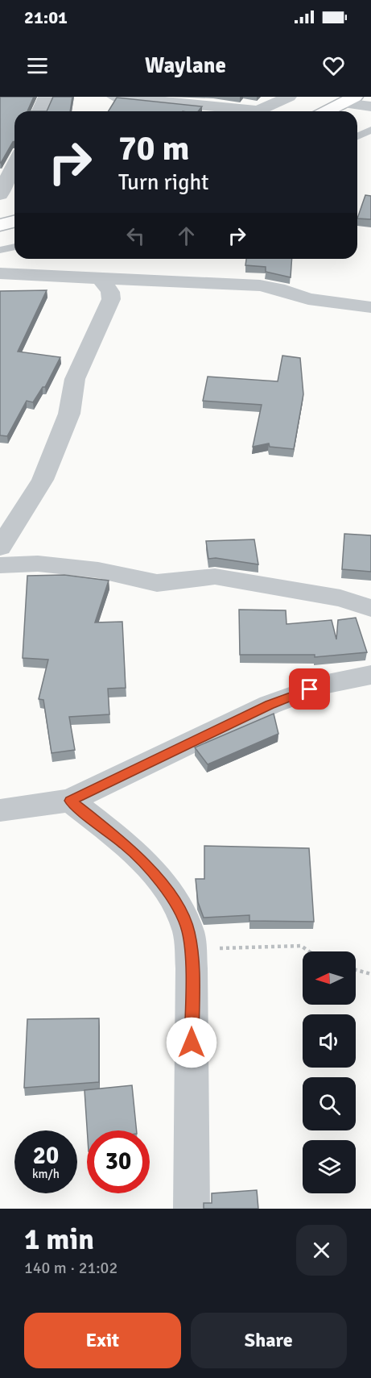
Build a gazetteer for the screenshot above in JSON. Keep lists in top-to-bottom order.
{
  "north": "left",
  "page": {
    "status": "21:01",
    "header": "Waylane",
    "turn": ["70 m", "Turn right"],
    "speed": "20 km/h",
    "limit": "30",
    "heading": ["1 min", "140 m · 21:02"],
    "buttons": ["Exit", "Share"]
  }
}
